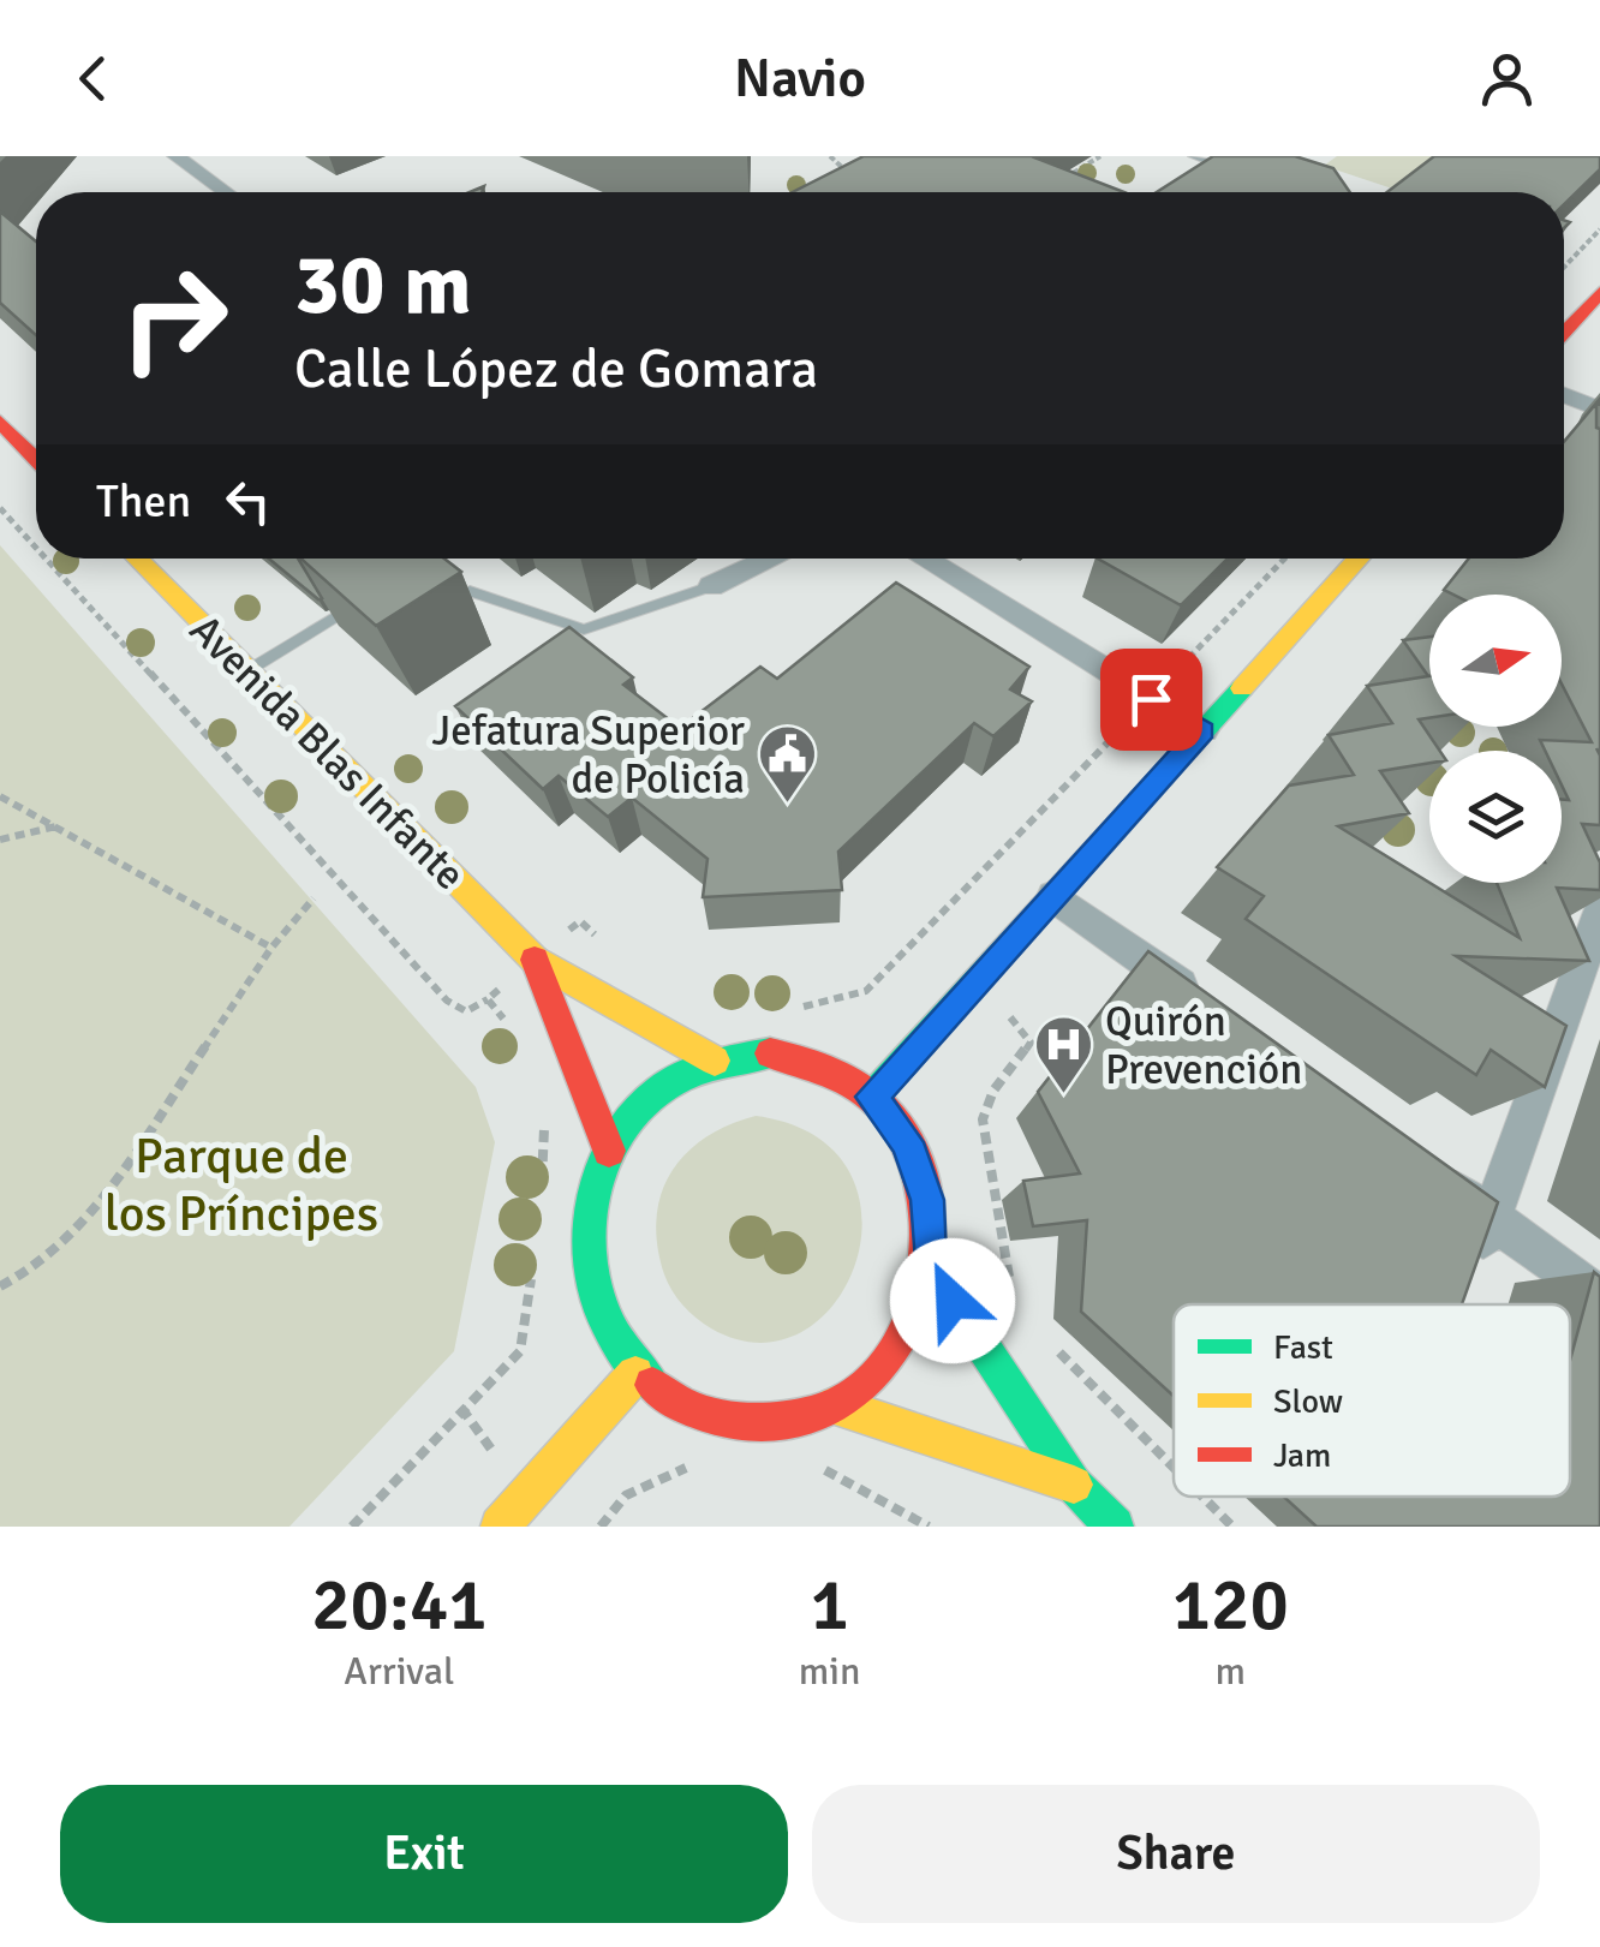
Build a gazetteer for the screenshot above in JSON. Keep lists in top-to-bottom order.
{
  "streets": {
    "main road": ["Avenida Blas Infante"]
  },
  "parks": ["Parque de los Príncipes"],
  "places": {
    "public building": ["Jefatura Superior de Policía"],
    "hospital": ["Quirón Prevención"]
  },
  "legend": ["Fast", "Slow", "Jam"],
  "north": "right",
  "page": {
    "header": "Navio",
    "turn": ["30 m", "Calle López de Gomara"],
    "then": "Then",
    "eta": [
      "20:41",
      "Arrival",
      "1",
      "min",
      "120",
      "m"
    ],
    "buttons": ["Exit", "Share"]
  }
}
